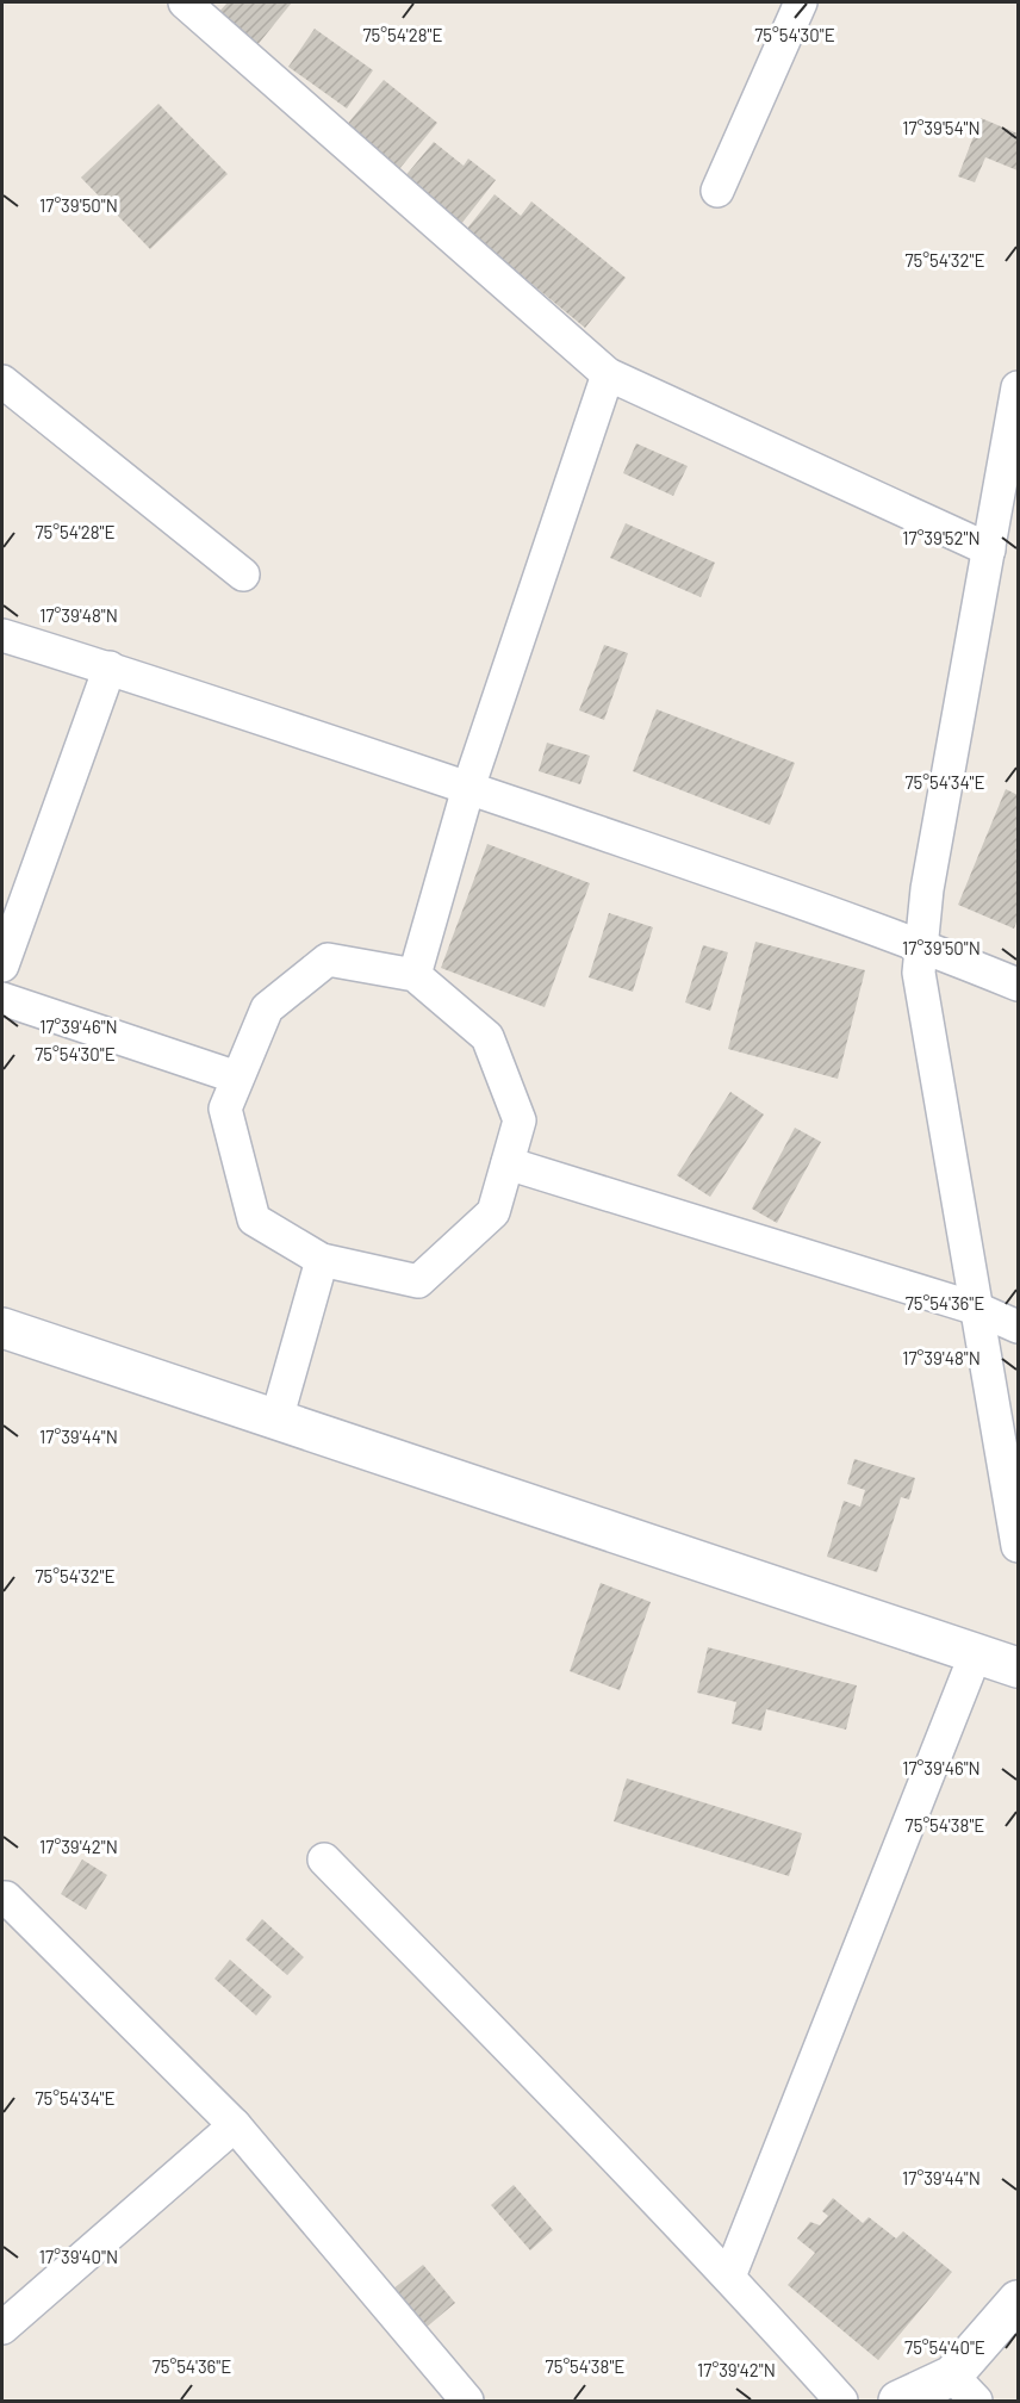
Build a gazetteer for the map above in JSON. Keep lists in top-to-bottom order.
{
  "coordinates": [
    "75°54'28\"E",
    "75°54'30\"E",
    "17°39'54\"N",
    "17°39'50\"N",
    "75°54'32\"E",
    "17°39'52\"N",
    "17°39'48\"N",
    "75°54'34\"E",
    "17°39'46\"N",
    "75°54'36\"E",
    "17°39'44\"N",
    "75°54'38\"E",
    "17°39'42\"N",
    "17°39'40\"N",
    "75°54'40\"E"
  ]
}
